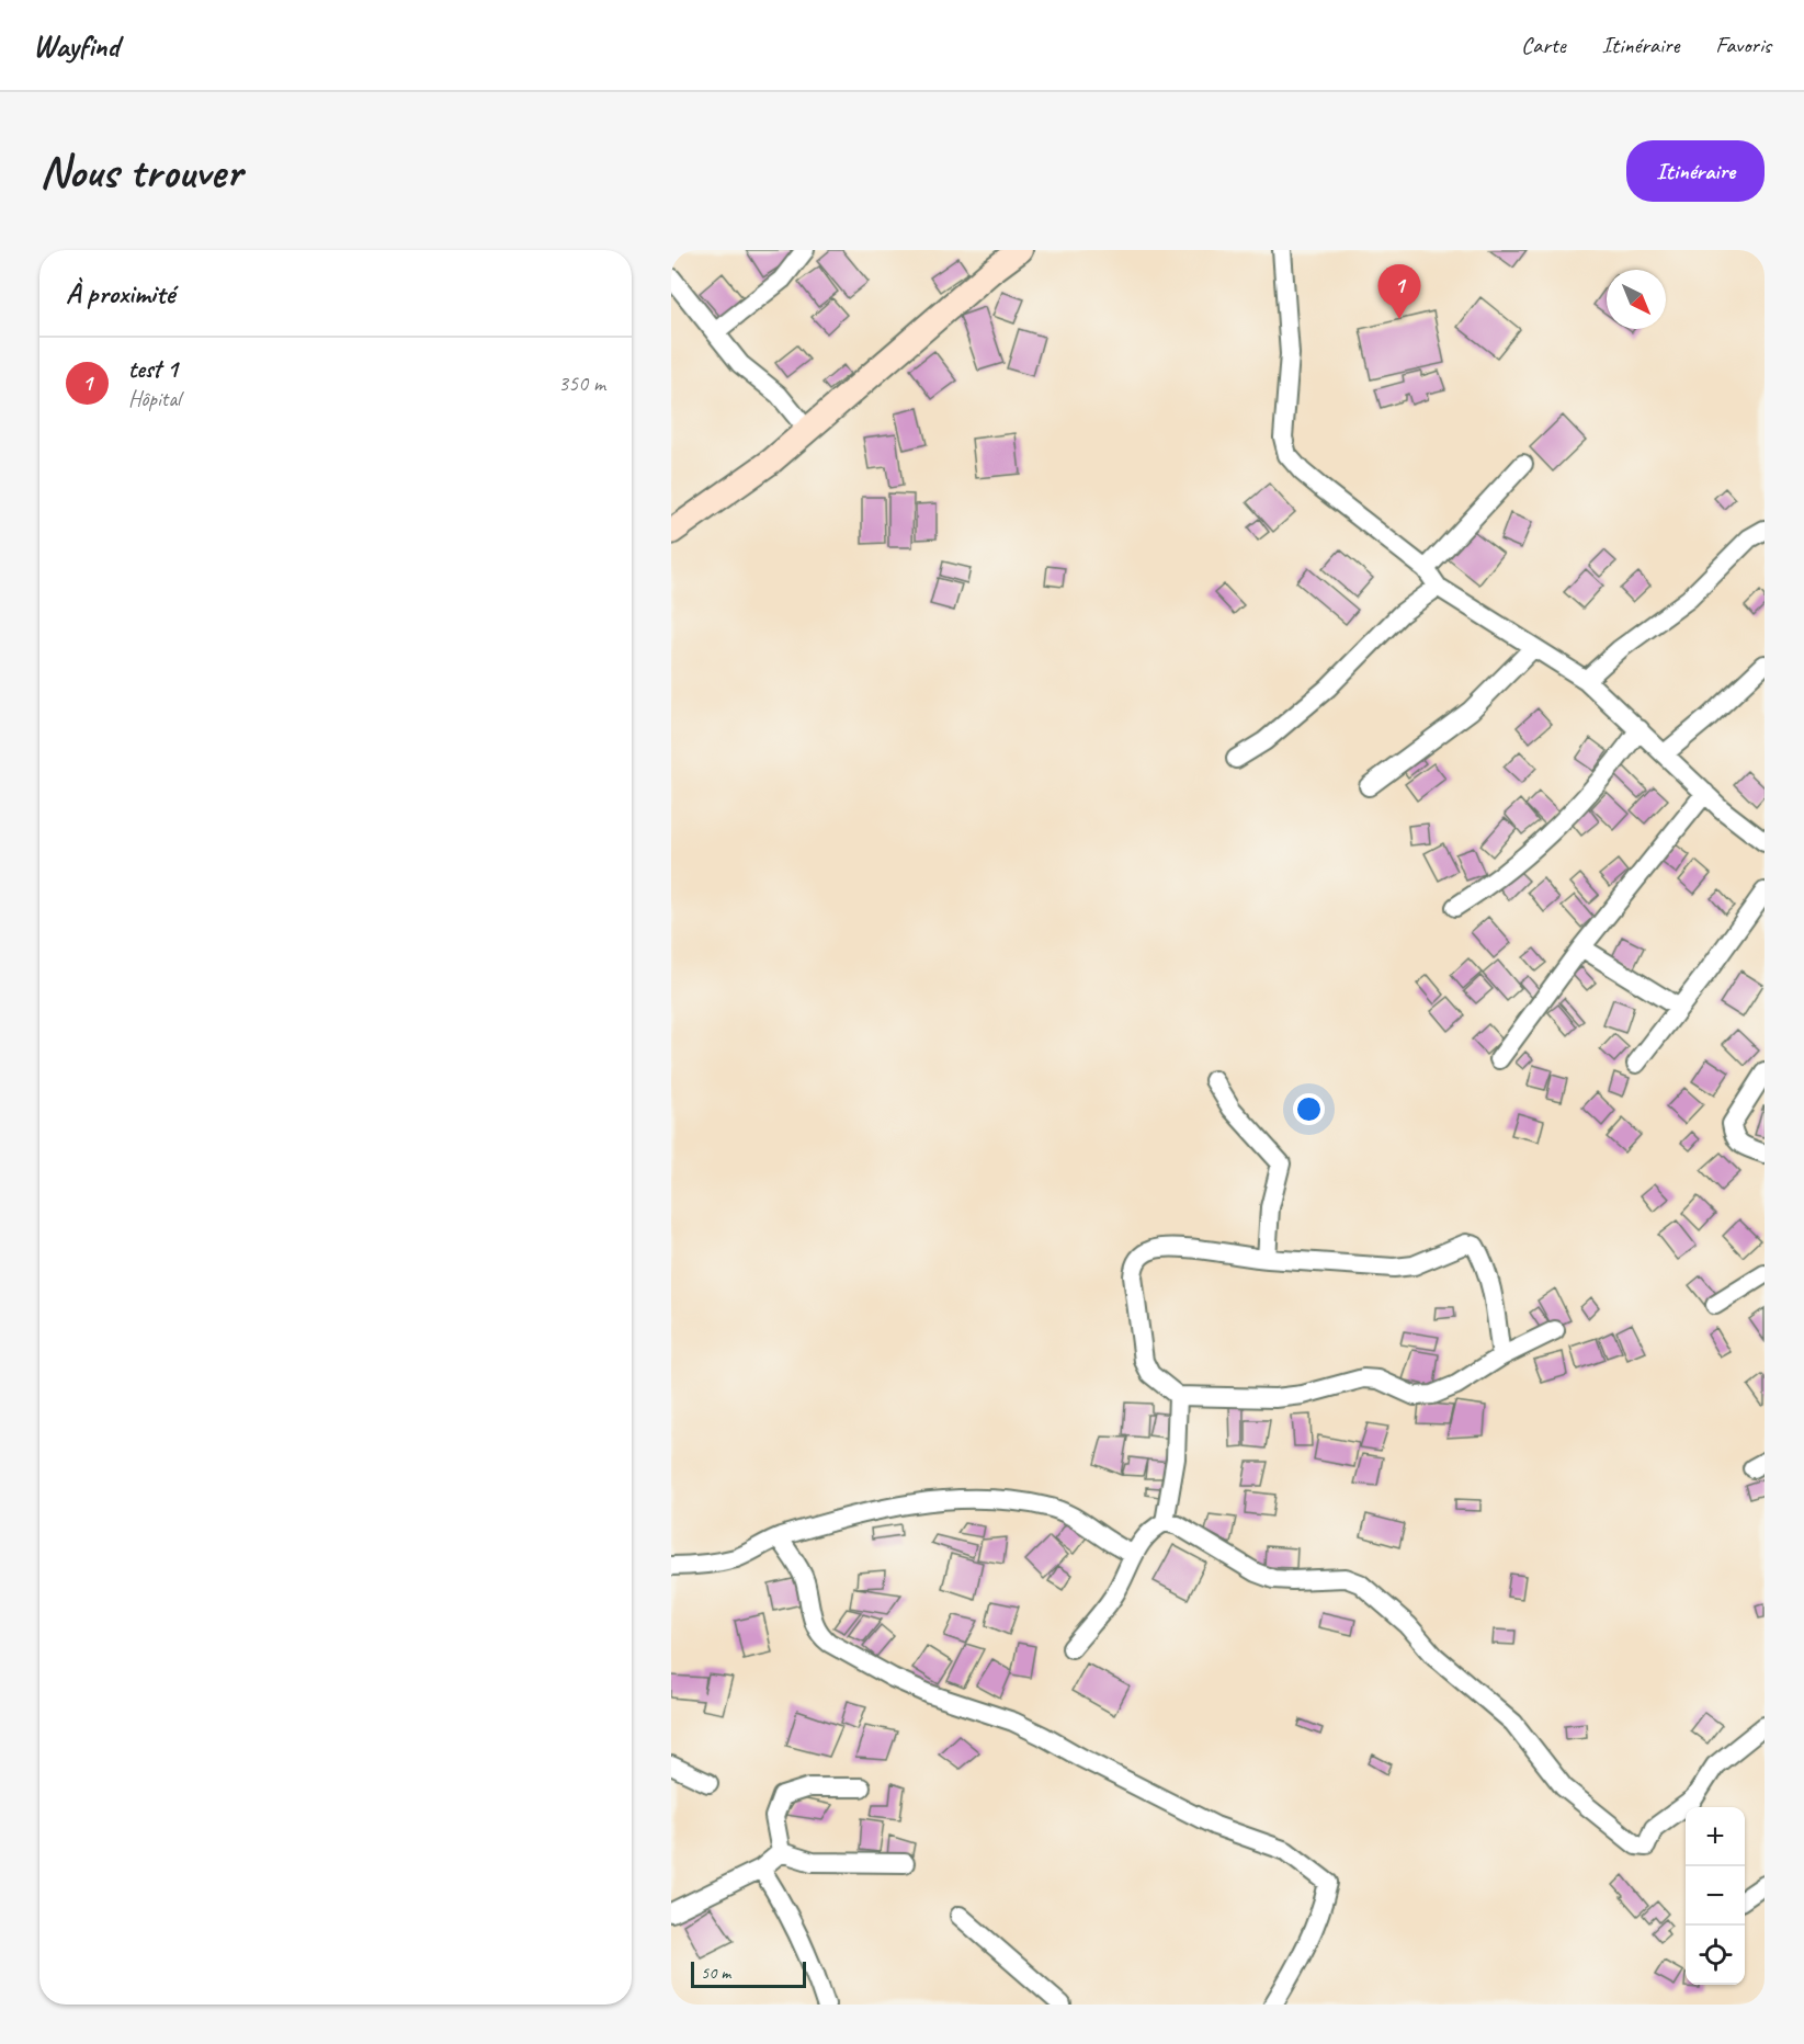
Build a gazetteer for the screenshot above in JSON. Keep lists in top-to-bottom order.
{
  "scale_bar": "50 m",
  "north": "bottom right",
  "page": {
    "header": "Wayfind",
    "nav": ["Carte", "Itinéraire", "Favoris"],
    "buttons": "Itinéraire",
    "title": "Nous trouver",
    "heading": "À proximité",
    "pins": "1",
    "list": [
      {
        "mark": "1",
        "name": "test 1",
        "note": "Hôpital",
        "value": "350 m"
      }
    ],
    "map_buttons": ["+", "−"],
    "scale": "50 m"
  }
}
